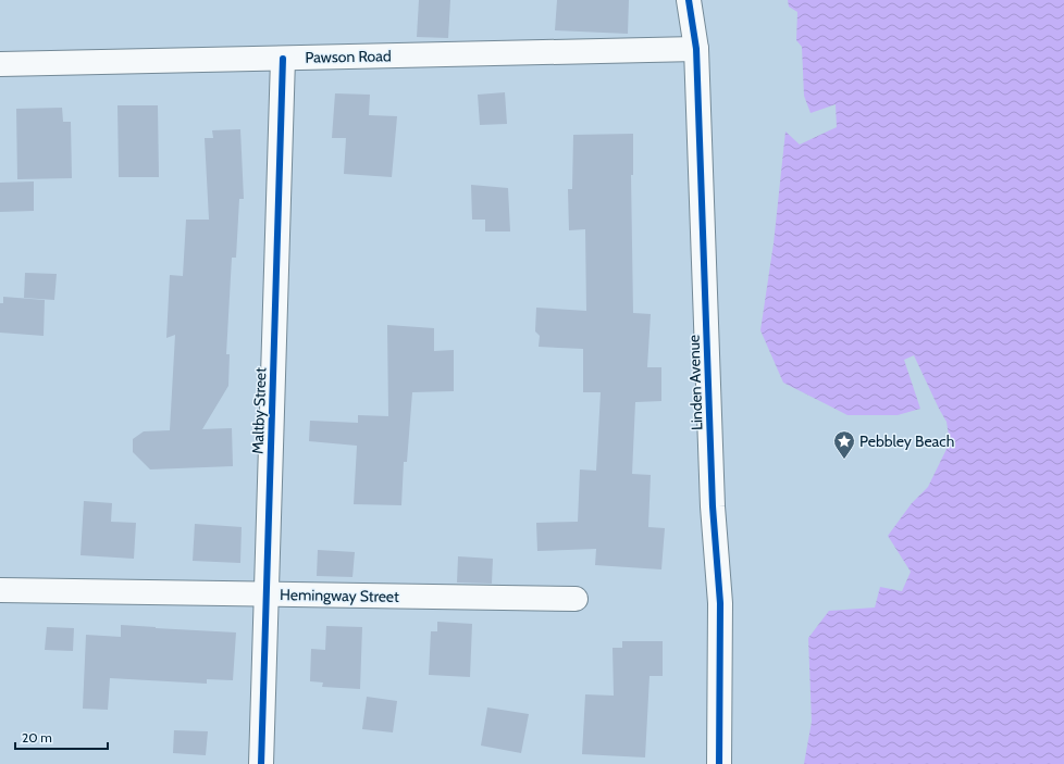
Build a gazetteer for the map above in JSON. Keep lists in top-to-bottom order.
{
  "streets": {
    "street": [
      "Pawson Road",
      "Linden Avenue",
      "Maltby Street",
      "Hemingway Street"
    ]
  },
  "crossings": [
    ["Pawson Road", "Linden Avenue"],
    ["Pawson Road", "Maltby Street"],
    ["Maltby Street", "Hemingway Street"]
  ],
  "places": {
    "place": ["Pebbley Beach"]
  },
  "scale_bar": "20 m"
}
